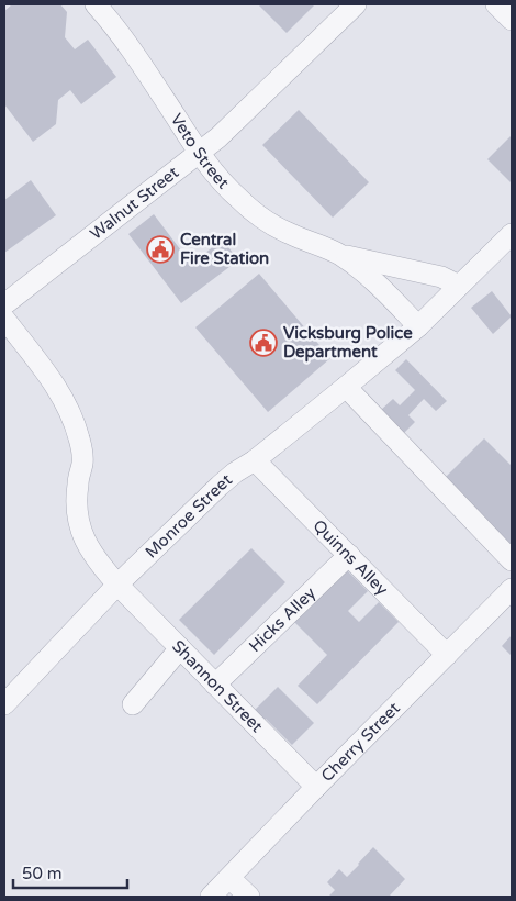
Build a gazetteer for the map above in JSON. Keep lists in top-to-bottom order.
{
  "streets": {
    "street": [
      "Veto Street",
      "Walnut Street",
      "Monroe Street",
      "Quinns Alley",
      "Hicks Alley",
      "Shannon Street",
      "Cherry Street"
    ]
  },
  "crossings": [
    ["Veto Street", "Walnut Street"],
    ["Veto Street", "Monroe Street"],
    ["Monroe Street", "Quinns Alley"],
    ["Monroe Street", "Shannon Street"],
    ["Quinns Alley", "Hicks Alley"],
    ["Quinns Alley", "Cherry Street"],
    ["Hicks Alley", "Shannon Street"],
    ["Shannon Street", "Cherry Street"]
  ],
  "places": {
    "public building": ["Central Fire Station", "Vicksburg Police Department"]
  },
  "scale_bar": "50 m"
}
